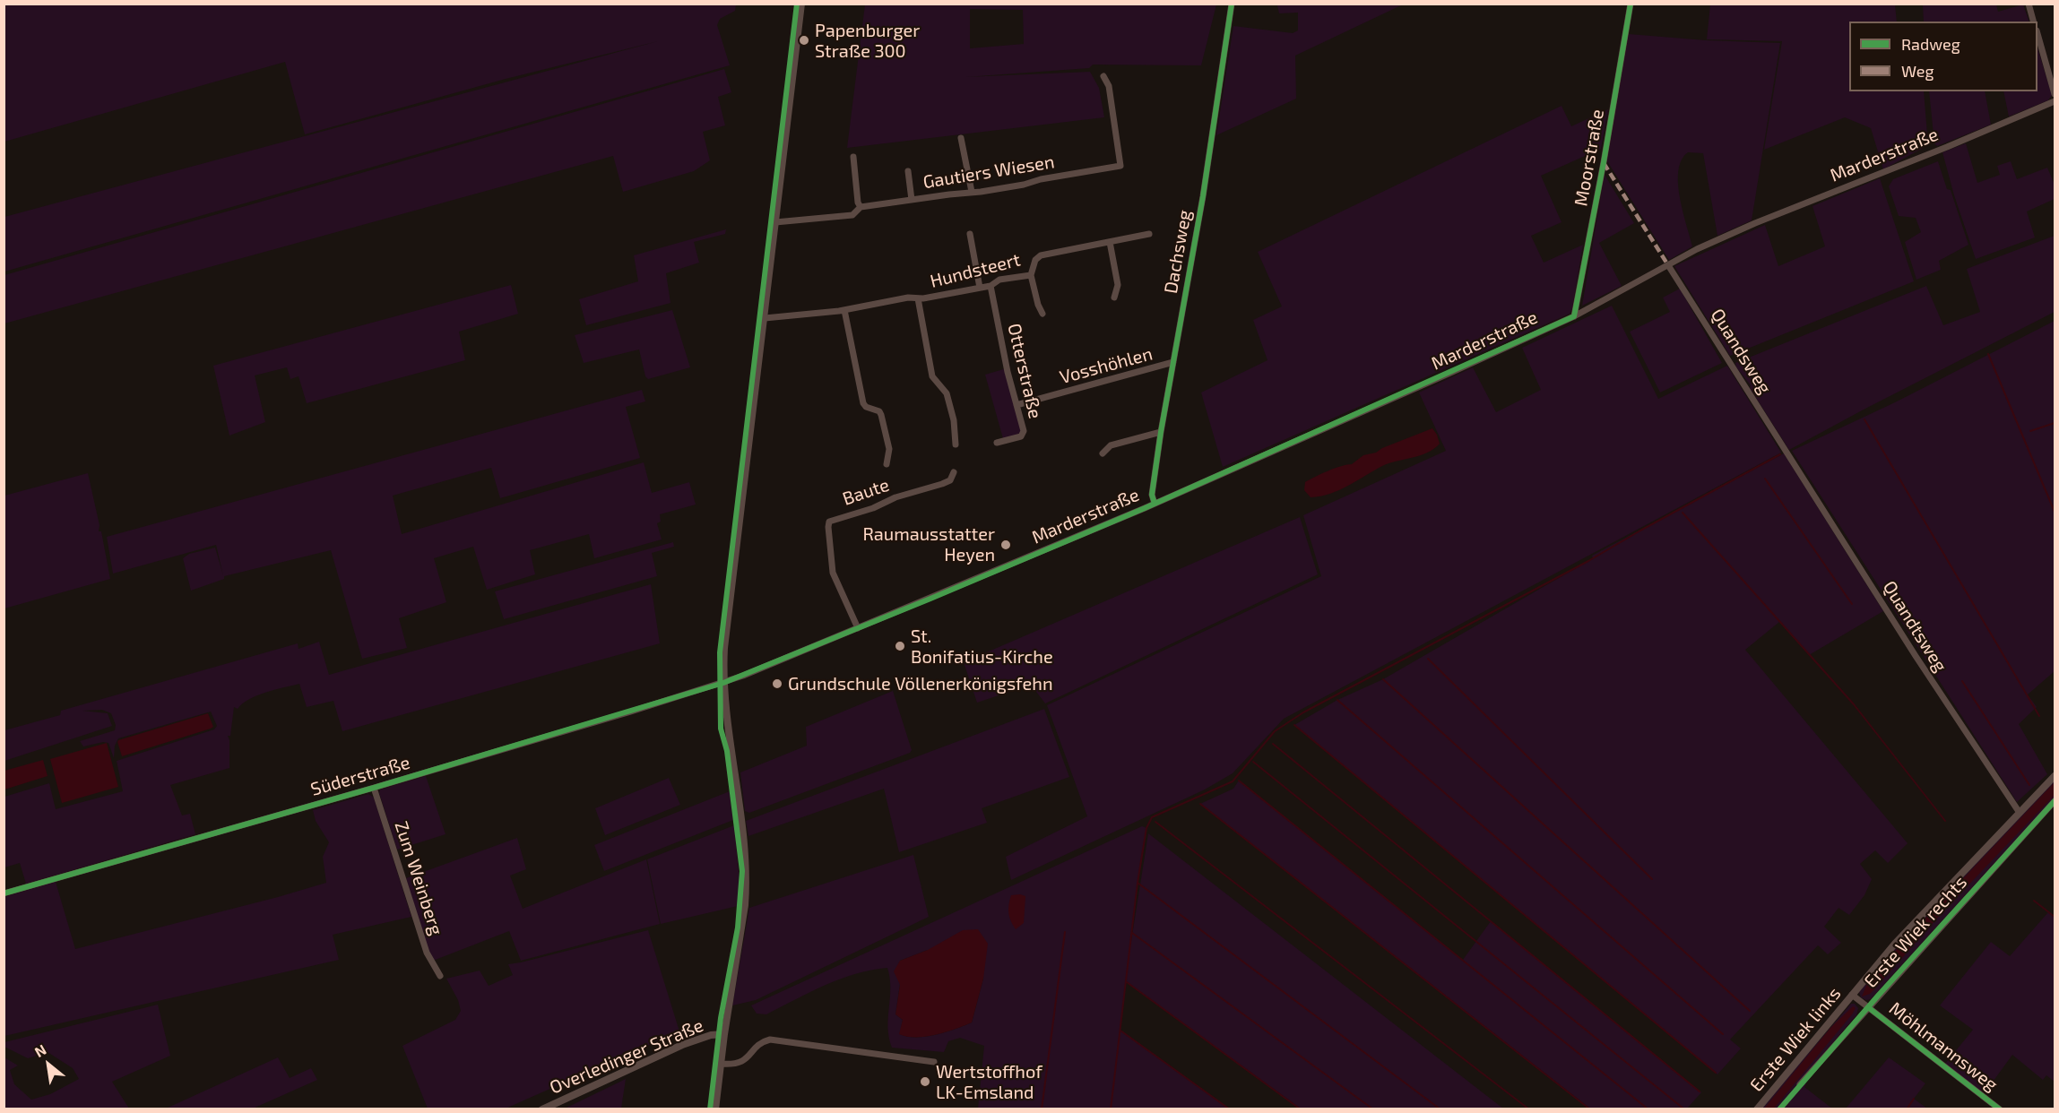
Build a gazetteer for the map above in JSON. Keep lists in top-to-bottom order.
{
  "streets": {
    "street": [
      "Marderstraße",
      "Moorstraße",
      "Gautiers Wiesen",
      "Dachsweg",
      "Hundsteert",
      "Quandsweg",
      "Vosshöhlen",
      "Otterstraße",
      "Baute",
      "Quandtsweg",
      "Süderstraße",
      "Zum Weinberg",
      "Erste Wiek rechts",
      "Erste Wiek links",
      "Möhlmannsweg",
      "Overledinger Straße"
    ]
  },
  "crossings": [
    ["Marderstraße", "Moorstraße"],
    ["Marderstraße", "Dachsweg"],
    ["Marderstraße", "Quandsweg"],
    ["Marderstraße", "Baute"],
    ["Marderstraße", "Süderstraße"],
    ["Dachsweg", "Vosshöhlen"],
    ["Hundsteert", "Otterstraße"],
    ["Quandsweg", "Quandtsweg"],
    ["Vosshöhlen", "Otterstraße"],
    ["Quandtsweg", "Erste Wiek links"],
    ["Süderstraße", "Zum Weinberg"],
    ["Erste Wiek rechts", "Möhlmannsweg"],
    ["Erste Wiek links", "Möhlmannsweg"]
  ],
  "places": [
    "Papenburger Straße 300",
    "Raumausstatter Heyen",
    "St. Bonifatius-Kirche",
    "Grundschule Völlenerkönigsfehn",
    "Wertstoffhof LK-Emsland"
  ],
  "legend": ["Radweg", "Weg"],
  "north": "top left"
}
